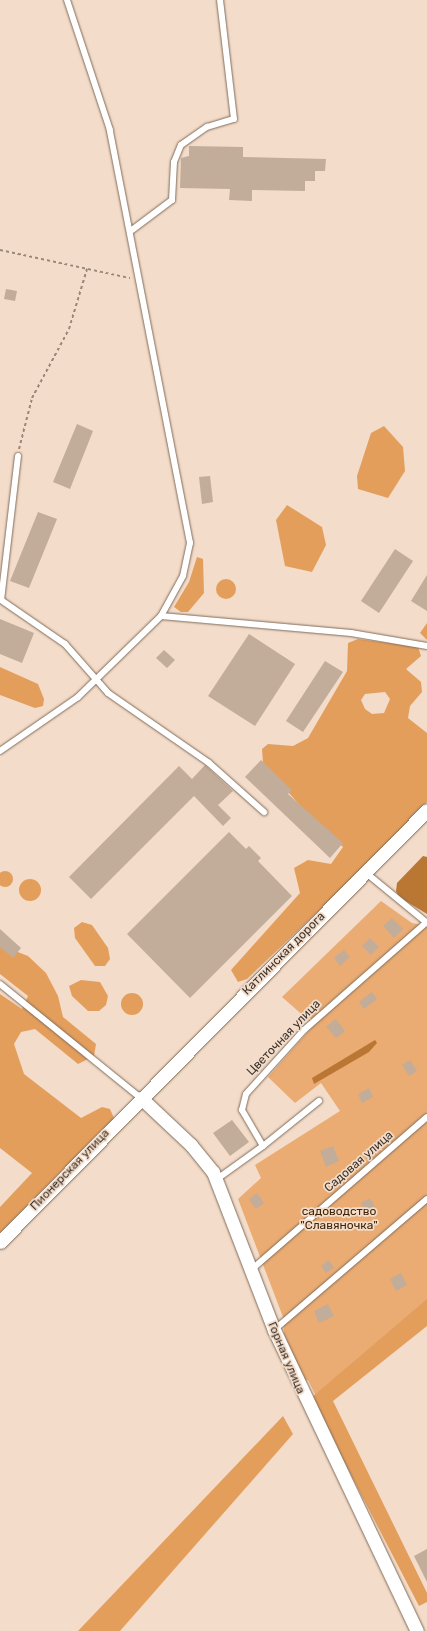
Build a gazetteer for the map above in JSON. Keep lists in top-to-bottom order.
{
  "streets": {
    "street": ["Катлинская дорога", "Пионерская улица", "Горная улица"],
    "lane": ["Цветочная улица", "Садовая улица"]
  },
  "crossings": [
    ["Катлинская дорога", "Пионерская улица"],
    ["Катлинская дорога", "Горная улица"],
    ["Садовая улица", "Горная улица"],
    ["Пионерская улица", "Горная улица"]
  ],
  "parks": ["садоводство \"Славяночка\""]
}
